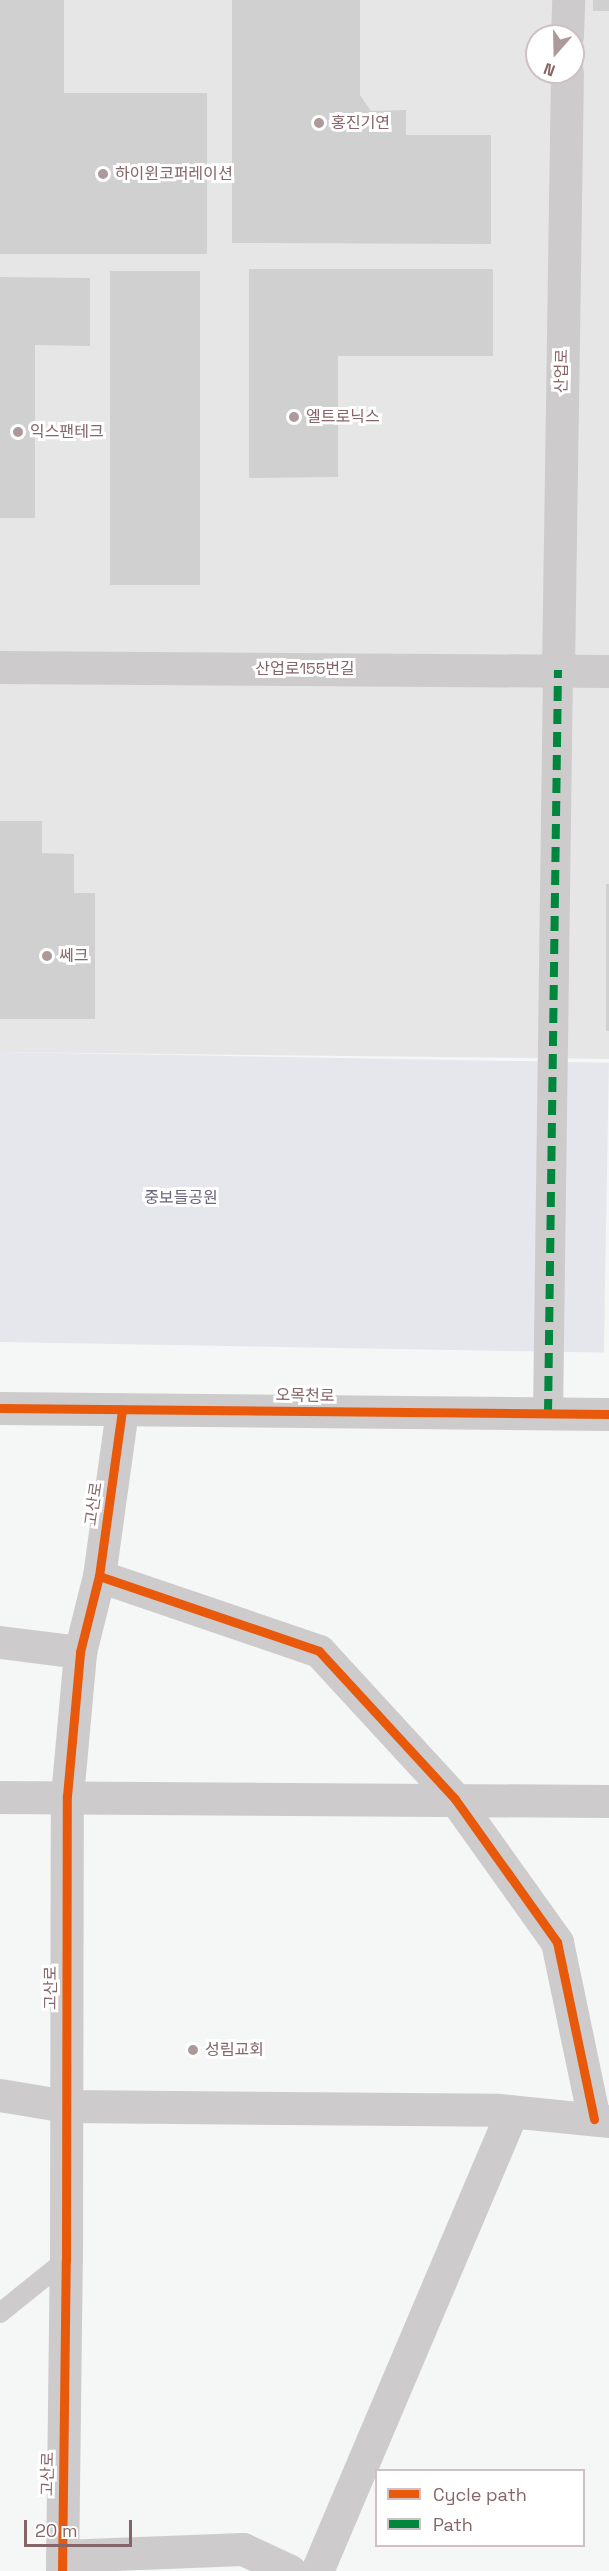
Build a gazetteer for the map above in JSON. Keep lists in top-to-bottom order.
{
  "streets": {
    "street": [
      "산업로",
      "산업로155번길",
      "오목천로",
      "고산로"
    ]
  },
  "crossings": [
    ["산업로", "산업로155번길"],
    ["오목천로", "고산로"]
  ],
  "parks": ["중보들공원"],
  "places": [
    "홍진기연",
    "하이윈코퍼레이션",
    "엘트로닉스",
    "익스팬테크",
    "쎄크",
    "성림교회"
  ],
  "legend": ["Cycle path", "Path"],
  "scale_bar": "20 m",
  "north": "bottom"
}
